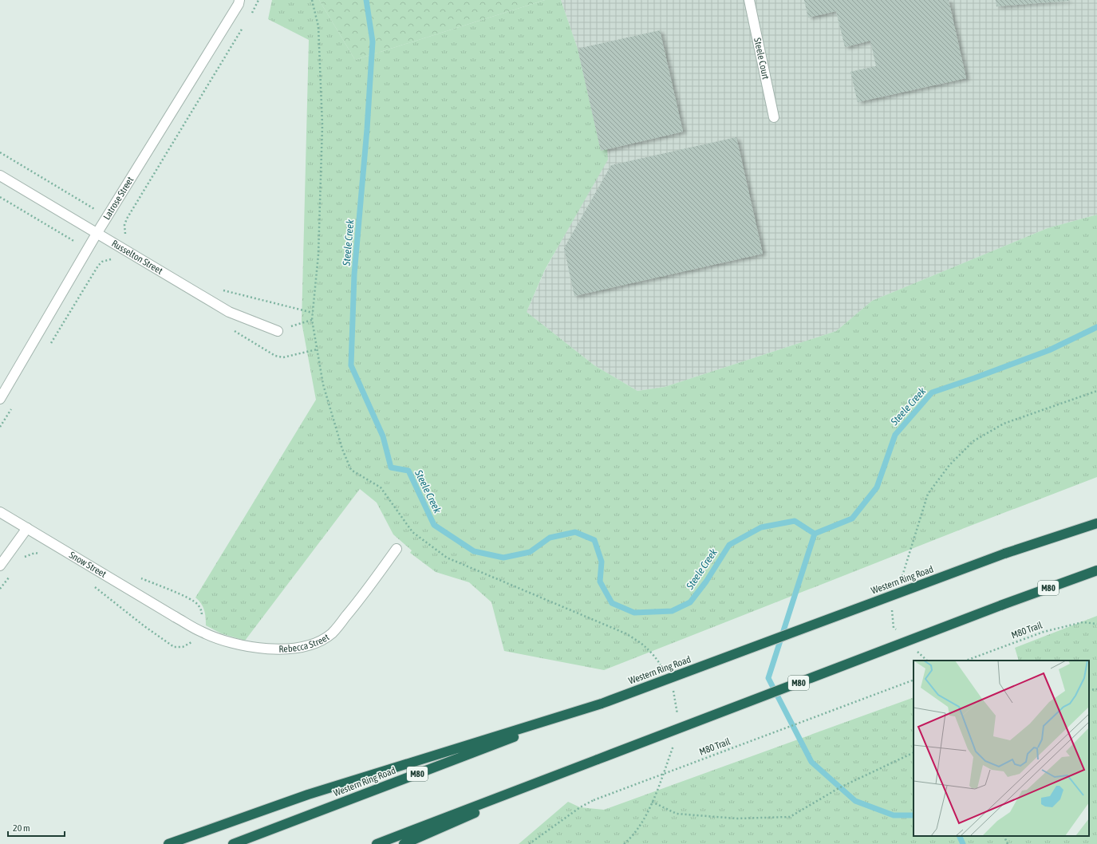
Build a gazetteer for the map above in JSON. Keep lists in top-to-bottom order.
{
  "streets": {
    "highway": ["Western Ring Road", "M80"],
    "street": [
      "Steele Court",
      "Latrose Street",
      "Russelton Street",
      "Snow Street",
      "Rebecca Street"
    ],
    "path": ["M80 Trail"]
  },
  "crossings": [
    ["Latrose Street", "Russelton Street"],
    ["Snow Street", "Rebecca Street"]
  ],
  "water": ["Steele Creek"],
  "scale_bar": "20 m"
}
